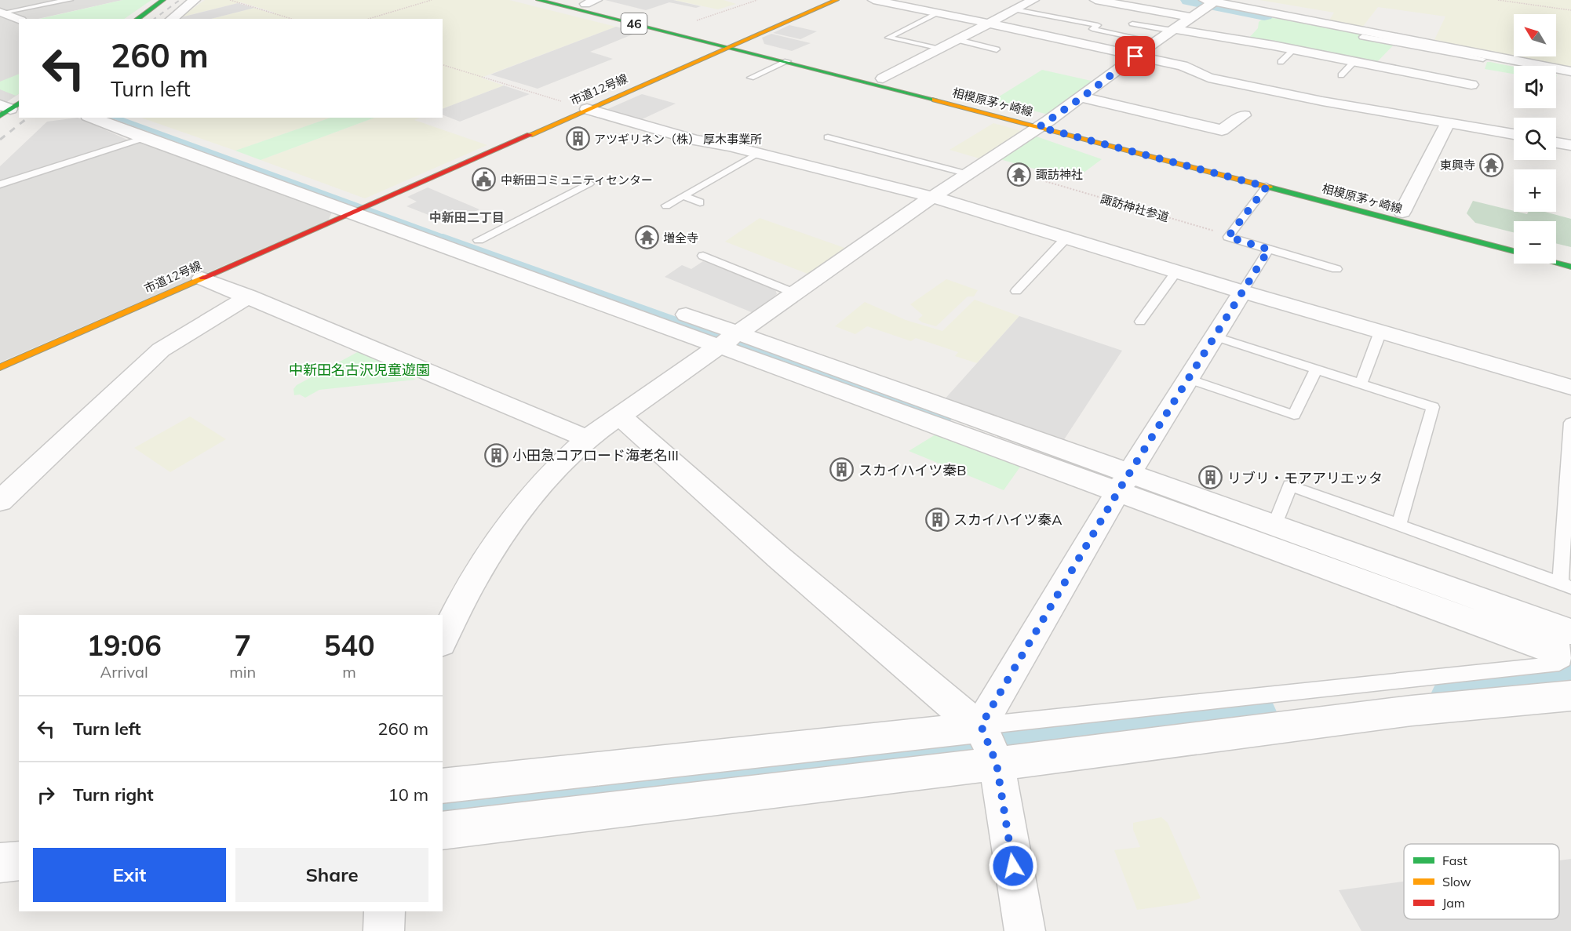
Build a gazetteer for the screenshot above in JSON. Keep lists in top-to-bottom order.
{
  "streets": {
    "main road": ["46", "市道12号線", "相模原茅ヶ崎線"],
    "path": ["諏訪神社参道"]
  },
  "crossings": [
    ["市道12号線", "相模原茅ヶ崎線"]
  ],
  "districts": ["中新田二丁目"],
  "parks": ["中新田名古沢児童遊園"],
  "places": {
    "building": [
      "アツギリネン（株） 厚木事業所",
      "小田急コアロード海老名III",
      "スカイハイツ秦B",
      "リブリ・モアアリエッタ",
      "スカイハイツ秦A"
    ],
    "temple": ["東興寺", "諏訪神社", "増全寺"],
    "public building": ["中新田コミュニティセンター"]
  },
  "legend": ["Fast", "Slow", "Jam"],
  "north": "top left",
  "page": {
    "map_buttons": ["+", "−"],
    "turn": ["260 m", "Turn left"],
    "eta": [
      "19:06",
      "Arrival",
      "7",
      "min",
      "540",
      "m"
    ],
    "list": [
      {
        "name": "Turn left",
        "value": "260 m"
      },
      {
        "name": "Turn right",
        "value": "10 m"
      }
    ],
    "buttons": ["Exit", "Share"]
  }
}
